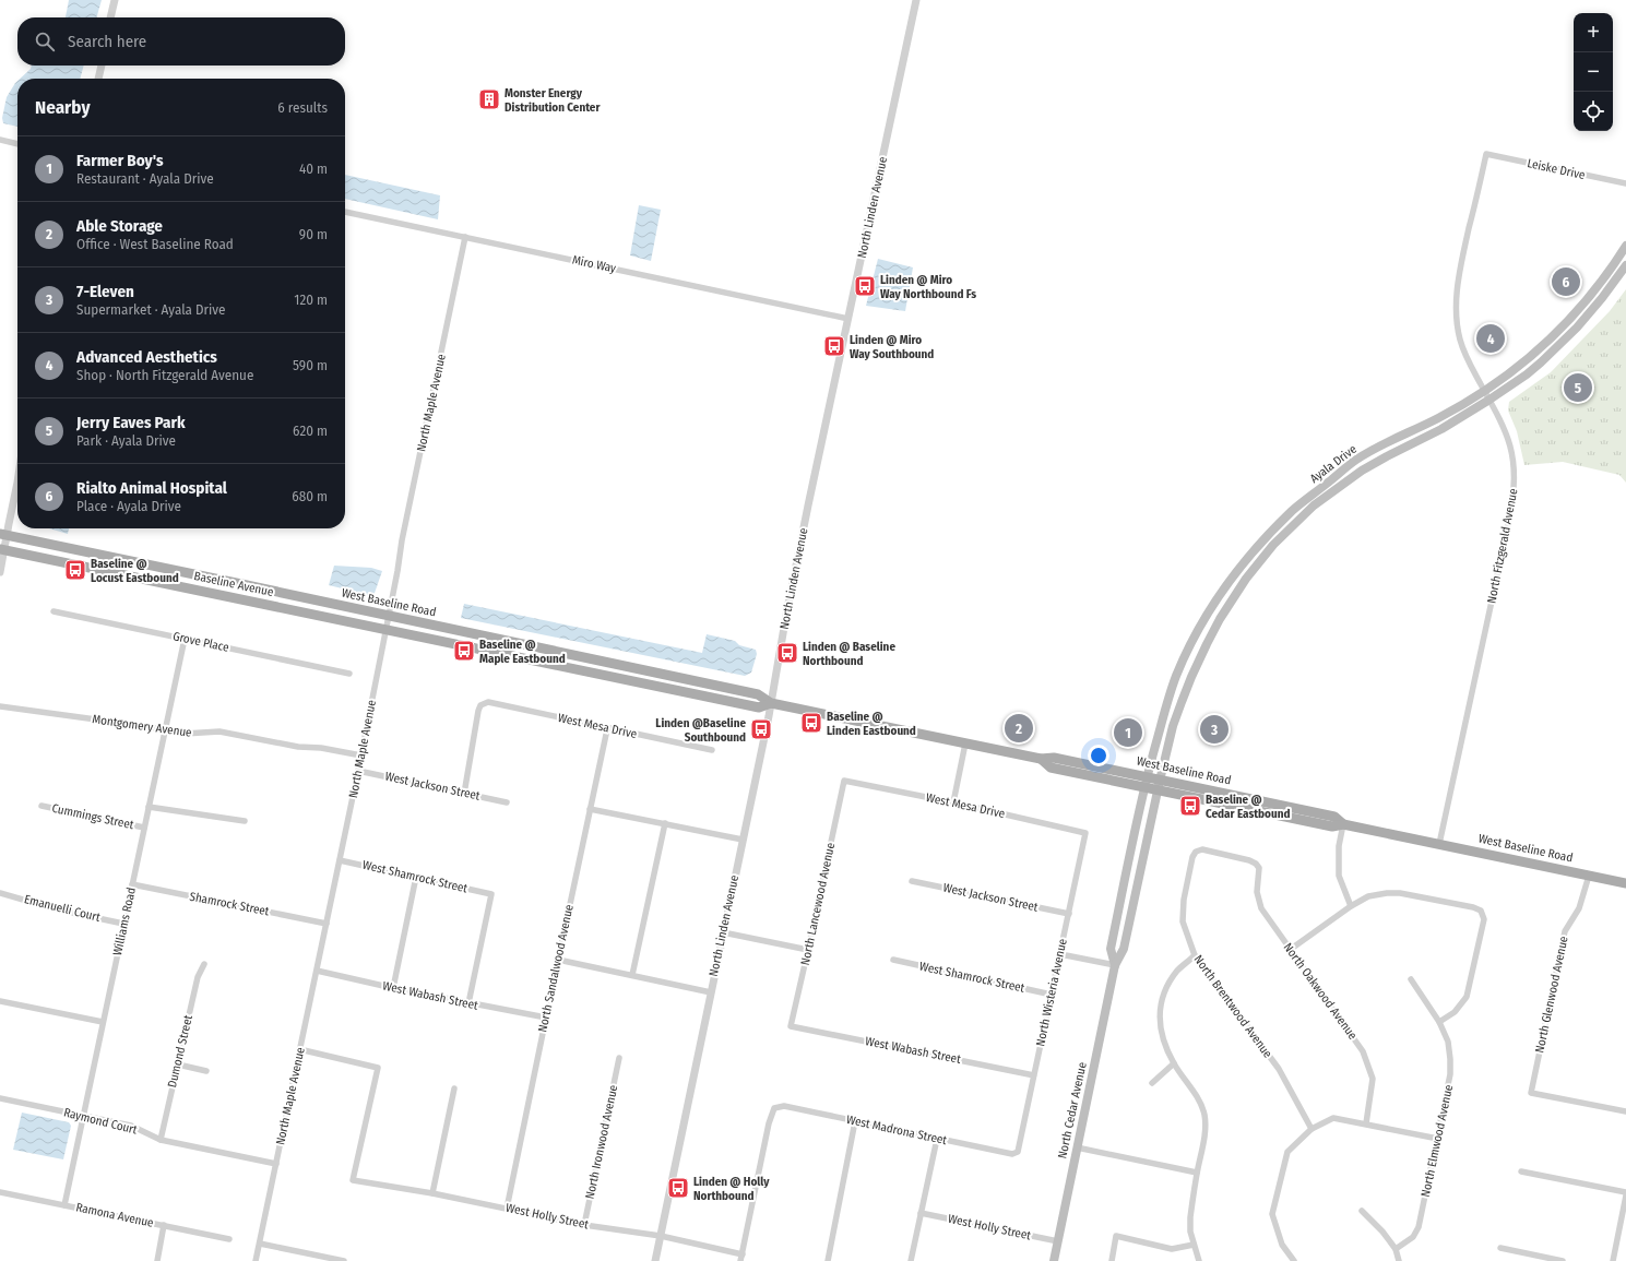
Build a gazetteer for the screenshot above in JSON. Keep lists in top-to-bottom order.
{
  "streets": {
    "main road": [
      "Ayala Drive",
      "Baseline Avenue",
      "West Baseline Road",
      "North Cedar Avenue"
    ],
    "street": [
      "Leiske Drive",
      "North Linden Avenue",
      "Miro Way",
      "North Maple Avenue",
      "North Fitzgerald Avenue",
      "Grove Place",
      "Montgomery Avenue",
      "West Mesa Drive",
      "West Jackson Street",
      "Cummings Street",
      "West Shamrock Street",
      "Shamrock Street",
      "North Lancewood Avenue",
      "Emanuelli Court",
      "Williams Road",
      "North Sandalwood Avenue",
      "North Oakwood Avenue",
      "North Wisteria Avenue",
      "North Glenwood Avenue",
      "West Wabash Street",
      "North Brentwood Avenue",
      "Dumond Street",
      "Raymond Court",
      "West Madrona Street",
      "North Elmwood Avenue",
      "North Ironwood Avenue",
      "Ramona Avenue",
      "West Holly Street"
    ]
  },
  "crossings": [
    ["Leiske Drive", "North Fitzgerald Avenue"],
    ["North Linden Avenue", "Miro Way"],
    ["North Linden Avenue", "West Baseline Road"],
    ["North Linden Avenue", "West Holly Street"],
    ["Miro Way", "North Maple Avenue"],
    ["North Maple Avenue", "Baseline Avenue"],
    ["North Maple Avenue", "West Baseline Road"],
    ["North Maple Avenue", "Montgomery Avenue"],
    ["North Maple Avenue", "West Jackson Street"],
    ["North Maple Avenue", "West Shamrock Street"],
    ["North Maple Avenue", "Shamrock Street"],
    ["North Maple Avenue", "West Wabash Street"],
    ["North Maple Avenue", "Raymond Court"],
    ["North Maple Avenue", "West Holly Street"],
    ["Ayala Drive", "North Fitzgerald Avenue"],
    ["Ayala Drive", "West Baseline Road"],
    ["Ayala Drive", "North Cedar Avenue"],
    ["North Fitzgerald Avenue", "West Baseline Road"],
    ["Baseline Avenue", "West Baseline Road"],
    ["West Baseline Road", "North Glenwood Avenue"],
    ["West Baseline Road", "North Cedar Avenue"],
    ["Grove Place", "Williams Road"],
    ["Montgomery Avenue", "Williams Road"],
    ["West Mesa Drive", "West Jackson Street"],
    ["West Mesa Drive", "North Lancewood Avenue"],
    ["West Mesa Drive", "North Sandalwood Avenue"],
    ["West Mesa Drive", "North Wisteria Avenue"],
    ["West Jackson Street", "North Wisteria Avenue"],
    ["Cummings Street", "Williams Road"],
    ["West Shamrock Street", "North Wisteria Avenue"],
    ["West Shamrock Street", "West Wabash Street"],
    ["Shamrock Street", "Williams Road"],
    ["North Lancewood Avenue", "West Wabash Street"],
    ["Emanuelli Court", "Williams Road"],
    ["Williams Road", "Raymond Court"],
    ["Williams Road", "Ramona Avenue"],
    ["North Sandalwood Avenue", "West Wabash Street"],
    ["North Sandalwood Avenue", "West Holly Street"],
    ["North Oakwood Avenue", "North Brentwood Avenue"],
    ["North Wisteria Avenue", "West Wabash Street"],
    ["North Wisteria Avenue", "West Madrona Street"],
    ["Dumond Street", "Raymond Court"],
    ["North Cedar Avenue", "West Holly Street"],
    ["West Madrona Street", "West Holly Street"],
    ["North Ironwood Avenue", "West Holly Street"]
  ],
  "places": {
    "building": ["Monster Energy Distribution Center"],
    "bus stop": [
      "Linden @ Miro Way Northbound Fs",
      "Linden @ Miro Way Southbound",
      "Baseline @ Locust Eastbound",
      "Baseline @ Maple Eastbound",
      "Linden @ Baseline Northbound",
      "Baseline @ Linden Eastbound",
      "Linden @Baseline Southbound",
      "Baseline @ Cedar Eastbound",
      "Linden @ Holly Northbound"
    ]
  },
  "page": {
    "map_buttons": ["+", "−"],
    "search": "Search here",
    "heading": ["Nearby", "6 results"],
    "list": [
      {
        "mark": "1",
        "name": "Farmer Boy's",
        "note": "Restaurant · Ayala Drive",
        "value": "40 m"
      },
      {
        "mark": "2",
        "name": "Able Storage",
        "note": "Office · West Baseline Road",
        "value": "90 m"
      },
      {
        "mark": "3",
        "name": "7-Eleven",
        "note": "Supermarket · Ayala Drive",
        "value": "120 m"
      },
      {
        "mark": "4",
        "name": "Advanced Aesthetics",
        "note": "Shop · North Fitzgerald Avenue",
        "value": "590 m"
      },
      {
        "mark": "5",
        "name": "Jerry Eaves Park",
        "note": "Park · Ayala Drive",
        "value": "620 m"
      },
      {
        "mark": "6",
        "name": "Rialto Animal Hospital",
        "note": "Place · Ayala Drive",
        "value": "680 m"
      }
    ],
    "pins": [
      "6",
      "4",
      "5",
      "2",
      "3",
      "1"
    ]
  }
}
